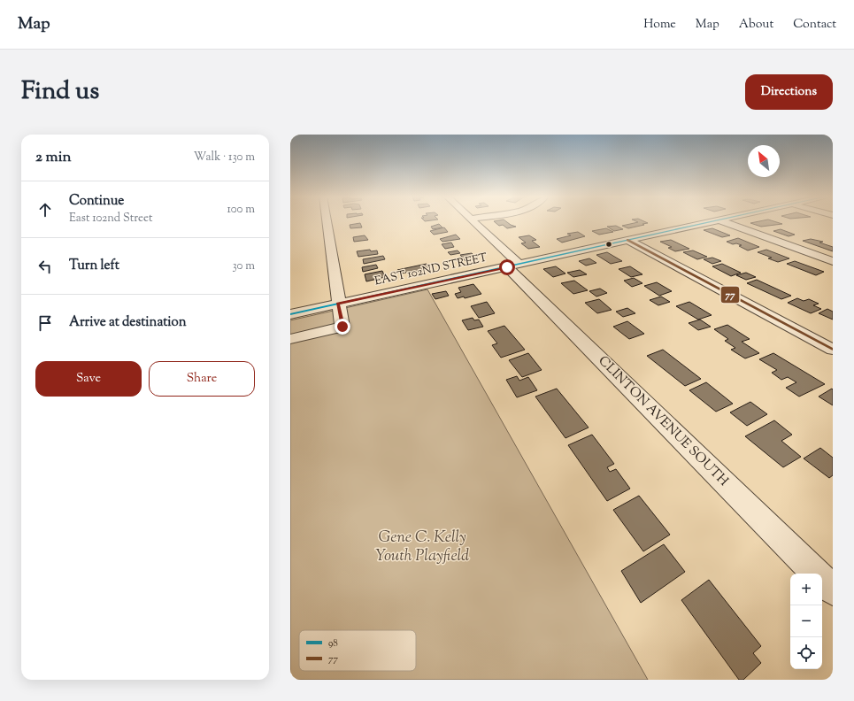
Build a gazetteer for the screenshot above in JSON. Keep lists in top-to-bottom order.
{
  "streets": {
    "street": ["EAST 102ND STREET", "CLINTON AVENUE SOUTH"]
  },
  "crossings": [
    ["EAST 102ND STREET", "CLINTON AVENUE SOUTH"]
  ],
  "parks": ["Gene C. Kelly Youth Playfield"],
  "lines": ["transit line 98", "transit line 77"],
  "legend": ["98", "77"],
  "north": "top left",
  "page": {
    "header": "Map",
    "nav": [
      "Home",
      "Map",
      "About",
      "Contact"
    ],
    "title": "Find us",
    "buttons": [
      "Directions",
      ["Save", "Share"]
    ],
    "heading": ["2 min", "Walk · 130 m"],
    "list": [
      ["Continue", "East 102nd Street", "100 m"],
      ["Turn left", "30 m"],
      "Arrive at destination"
    ],
    "map_buttons": ["+", "−"]
  }
}
